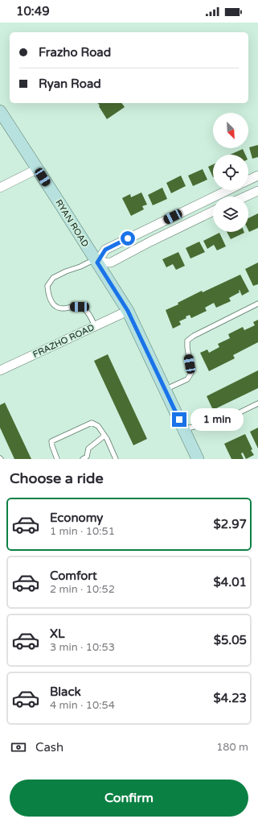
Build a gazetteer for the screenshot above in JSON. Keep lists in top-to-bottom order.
{
  "streets": {
    "main road": ["RYAN ROAD"],
    "street": ["FRAZHO ROAD"]
  },
  "crossings": [
    ["RYAN ROAD", "FRAZHO ROAD"]
  ],
  "north": "bottom right",
  "page": {
    "status": "10:49",
    "banner": ["Frazho Road", "Ryan Road"],
    "bubble": "1 min",
    "heading": "Choose a ride",
    "list": [
      {
        "name": "Economy",
        "note": "1 min · 10:51",
        "value": "$2.97"
      },
      {
        "name": "Comfort",
        "note": "2 min · 10:52",
        "value": "$4.01"
      },
      {
        "name": "XL",
        "note": "3 min · 10:53",
        "value": "$5.05"
      },
      {
        "name": "Black",
        "note": "4 min · 10:54",
        "value": "$4.23"
      }
    ],
    "pay": ["Cash", "180 m"],
    "buttons": "Confirm"
  }
}
